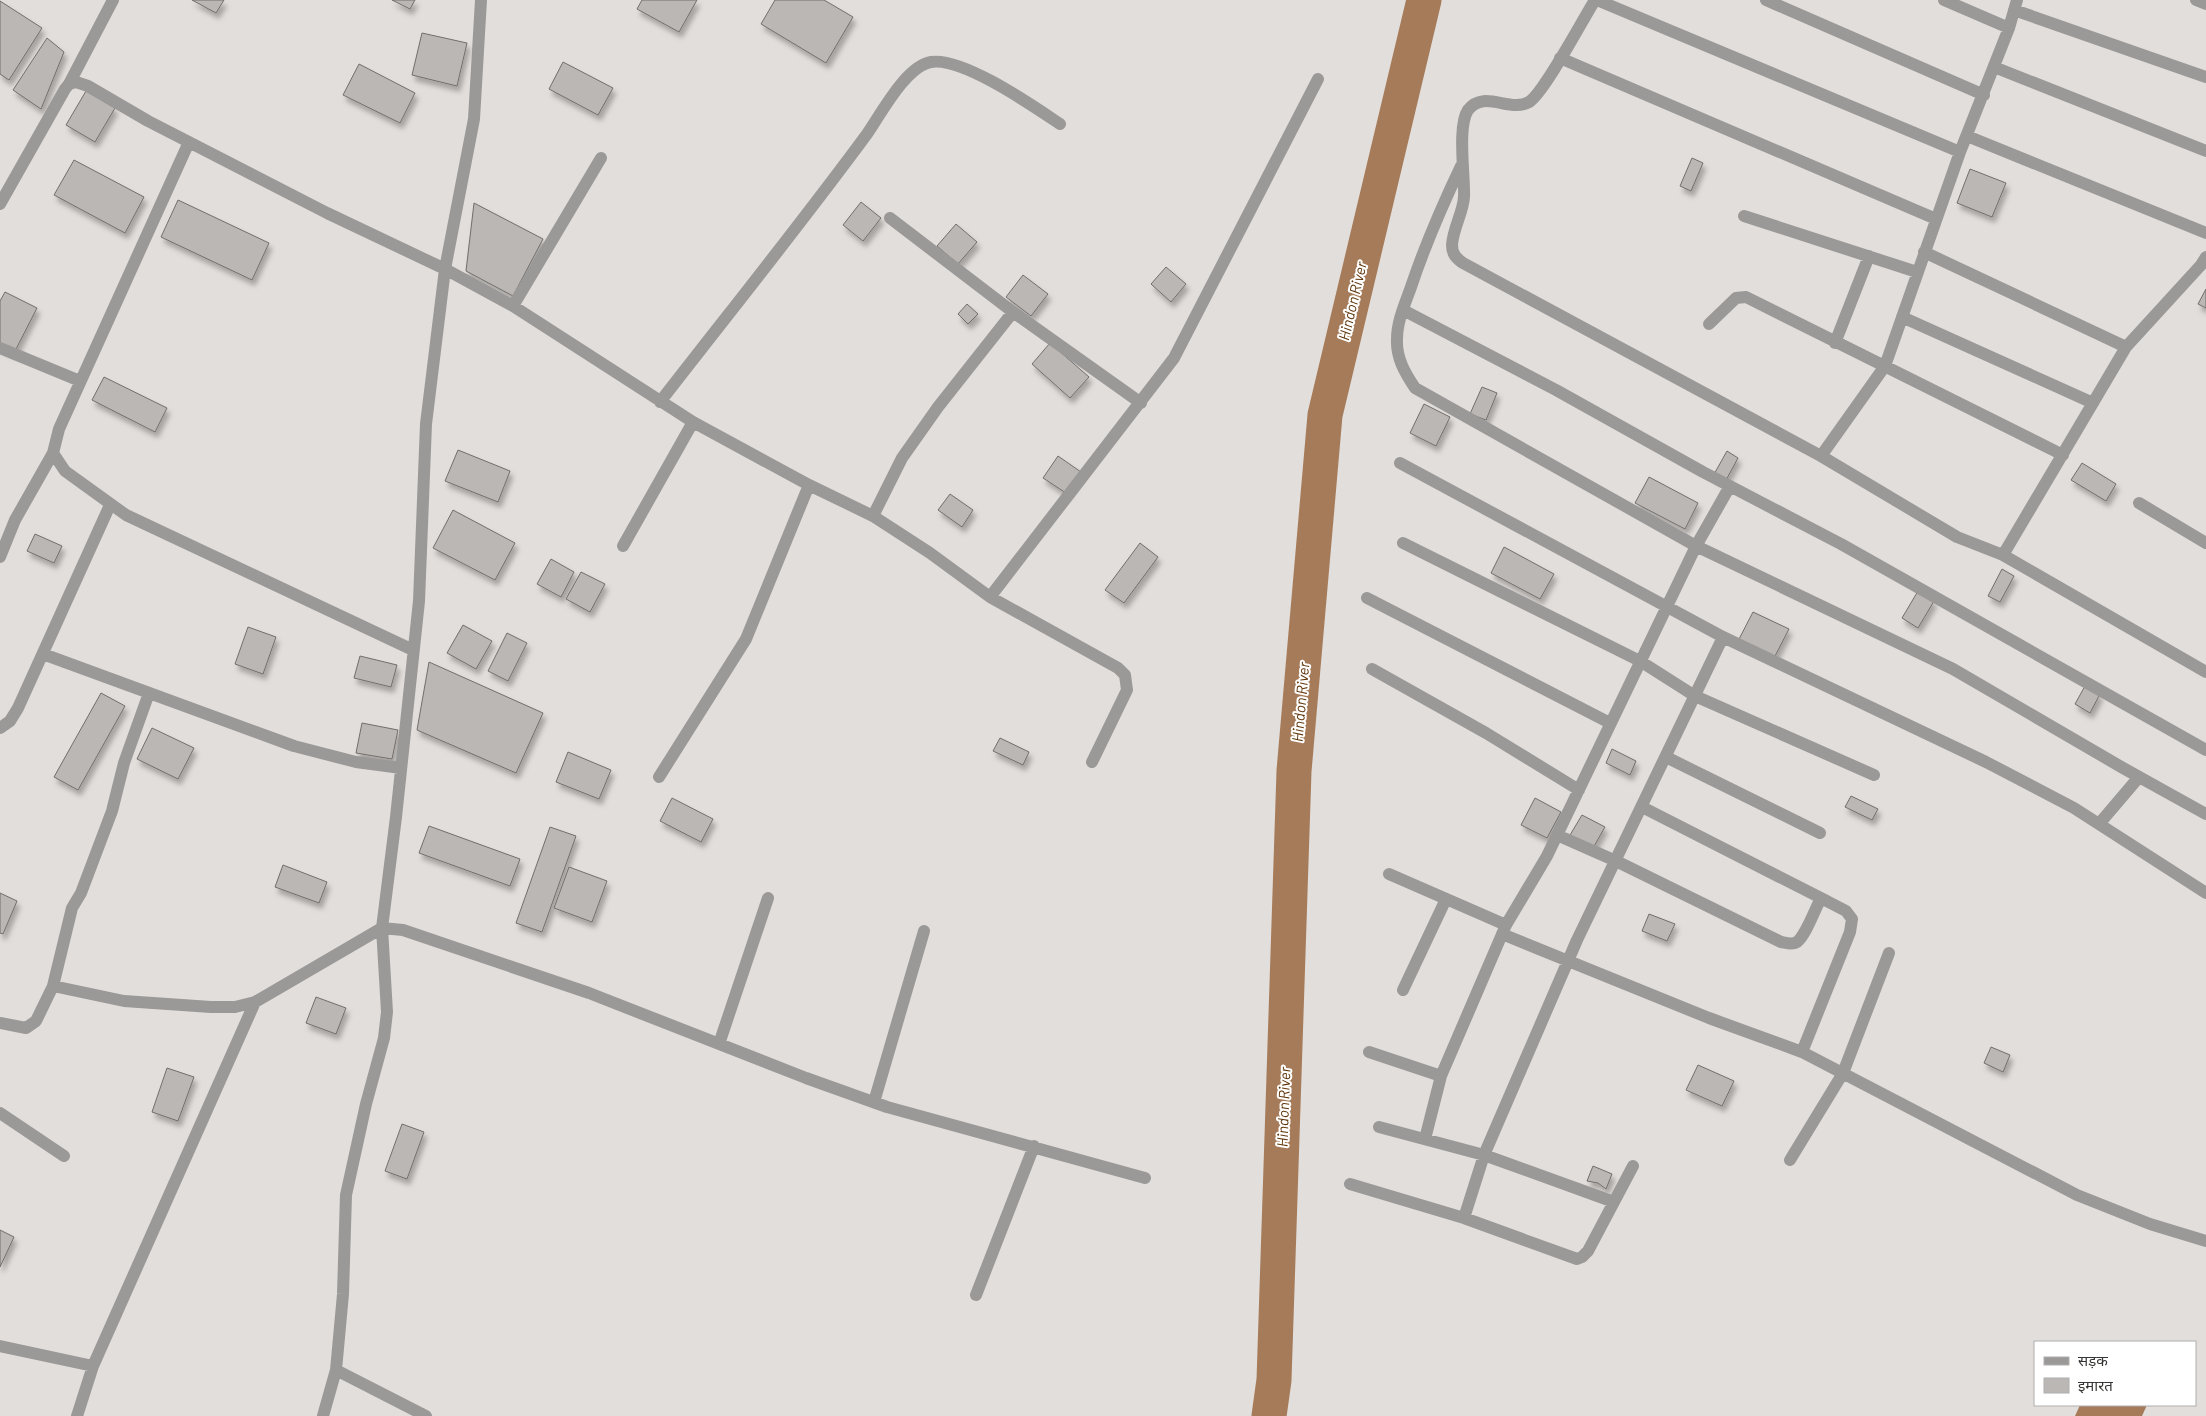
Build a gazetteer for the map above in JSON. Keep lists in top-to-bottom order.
{
  "water": ["Hindon River"],
  "legend": ["सड़क", "इमारत"]
}
